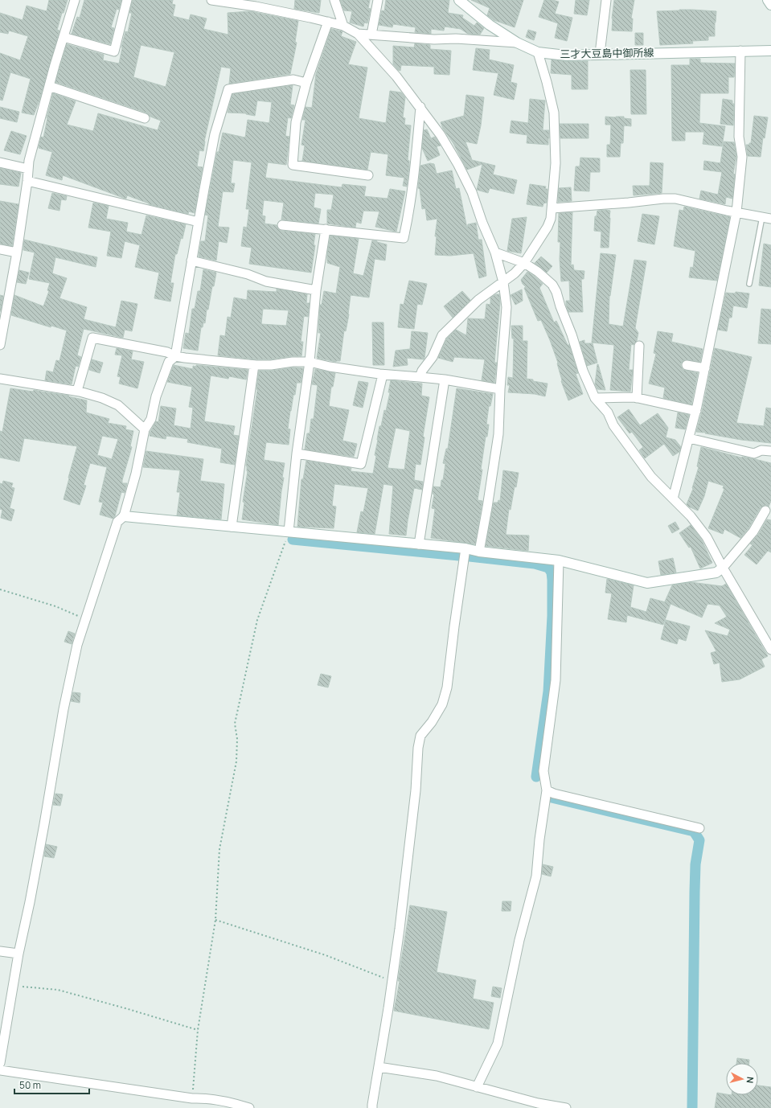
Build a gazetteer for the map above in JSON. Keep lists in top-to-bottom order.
{
  "streets": {
    "street": ["三才大豆島中御所線"]
  },
  "scale_bar": "50 m",
  "north": "right"
}
